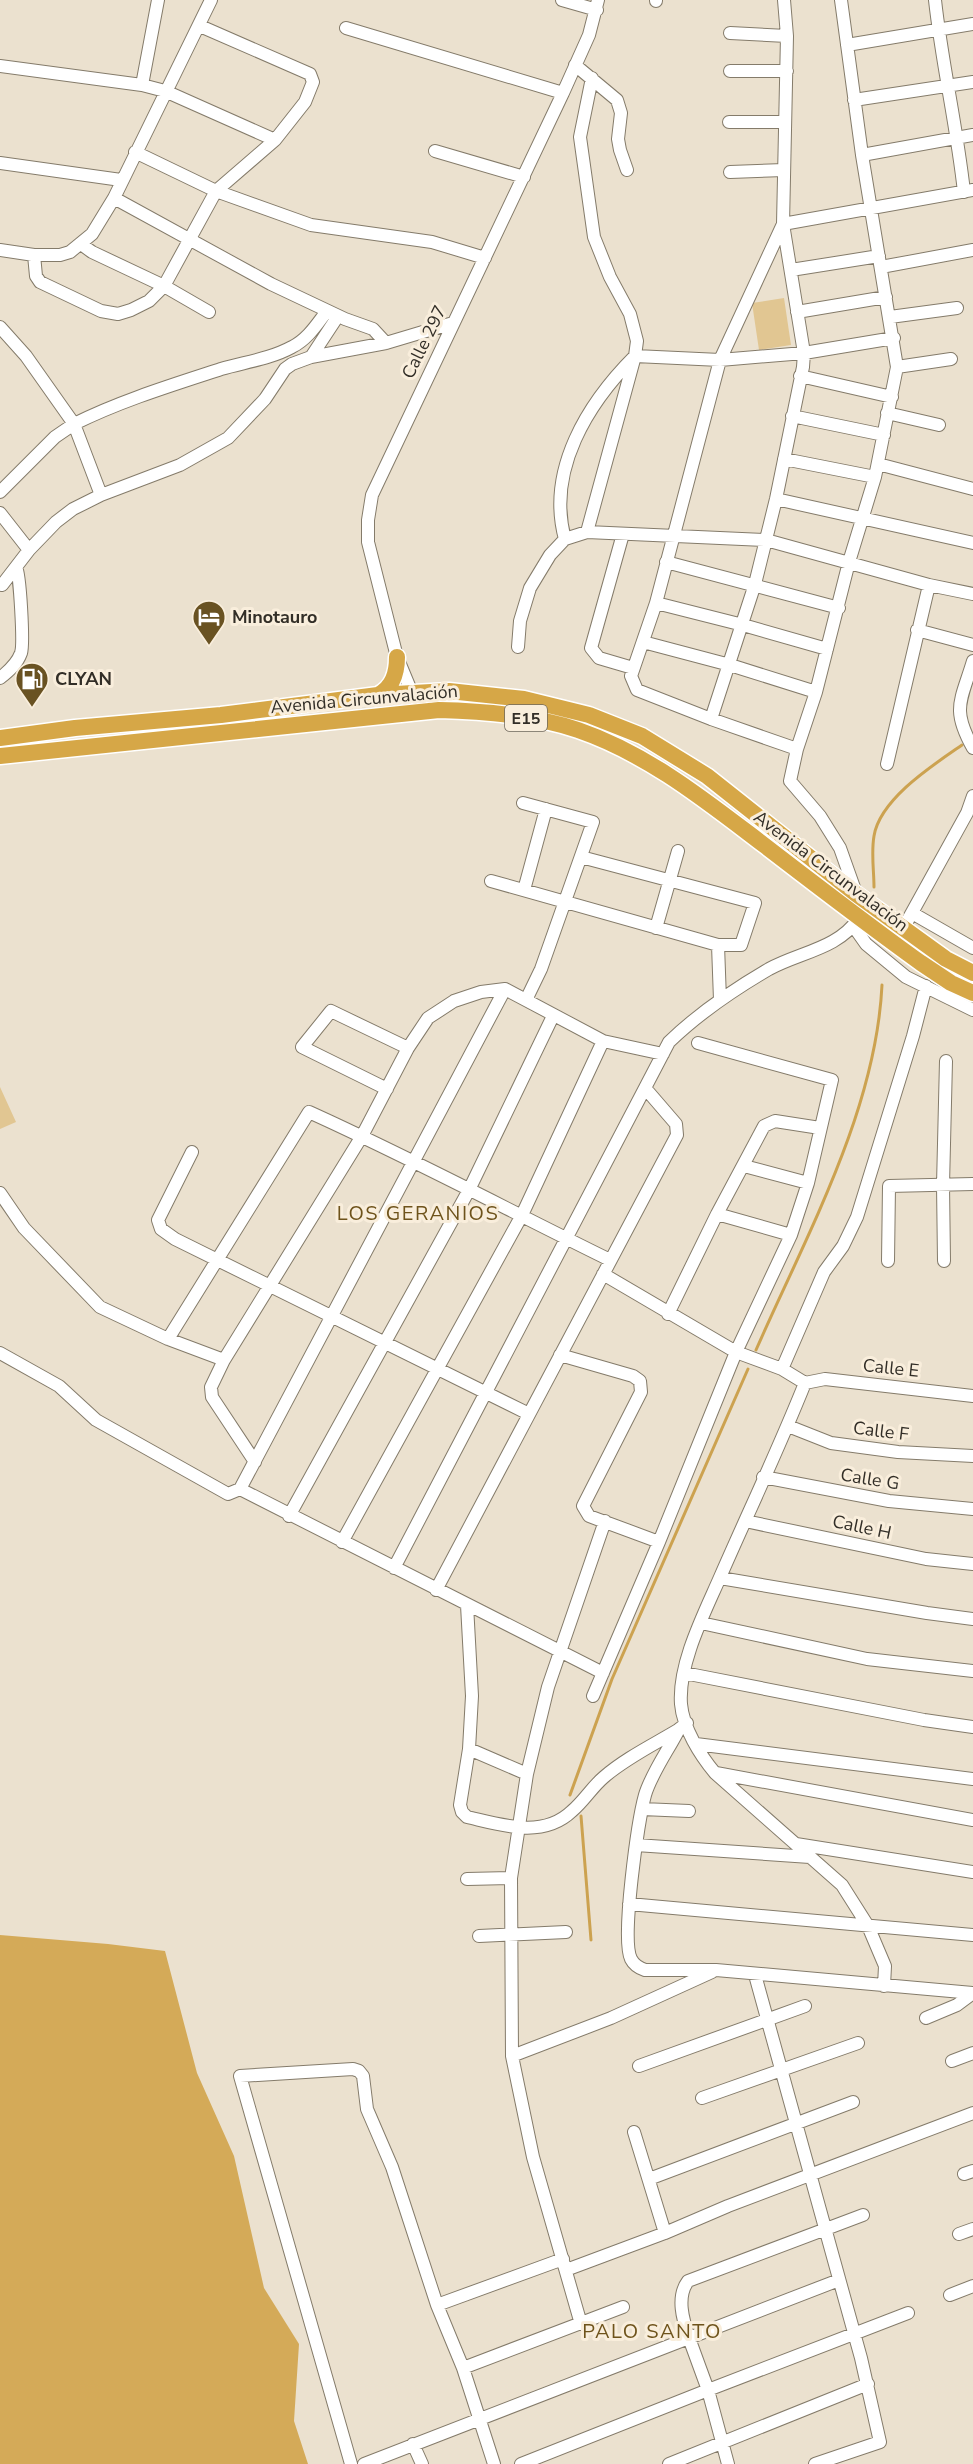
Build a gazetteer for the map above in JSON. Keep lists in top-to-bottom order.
{
  "streets": {
    "highway": ["Avenida Circunvalación", "E15"],
    "street": [
      "Calle 297",
      "Calle E",
      "Calle F",
      "Calle G",
      "Calle H"
    ]
  },
  "crossings": [
    ["Calle 297", "Avenida Circunvalación"]
  ],
  "districts": ["LOS GERANIOS", "PALO SANTO"],
  "places": {
    "hotel": ["Minotauro"],
    "fuel station": ["CLYAN"]
  }
}
